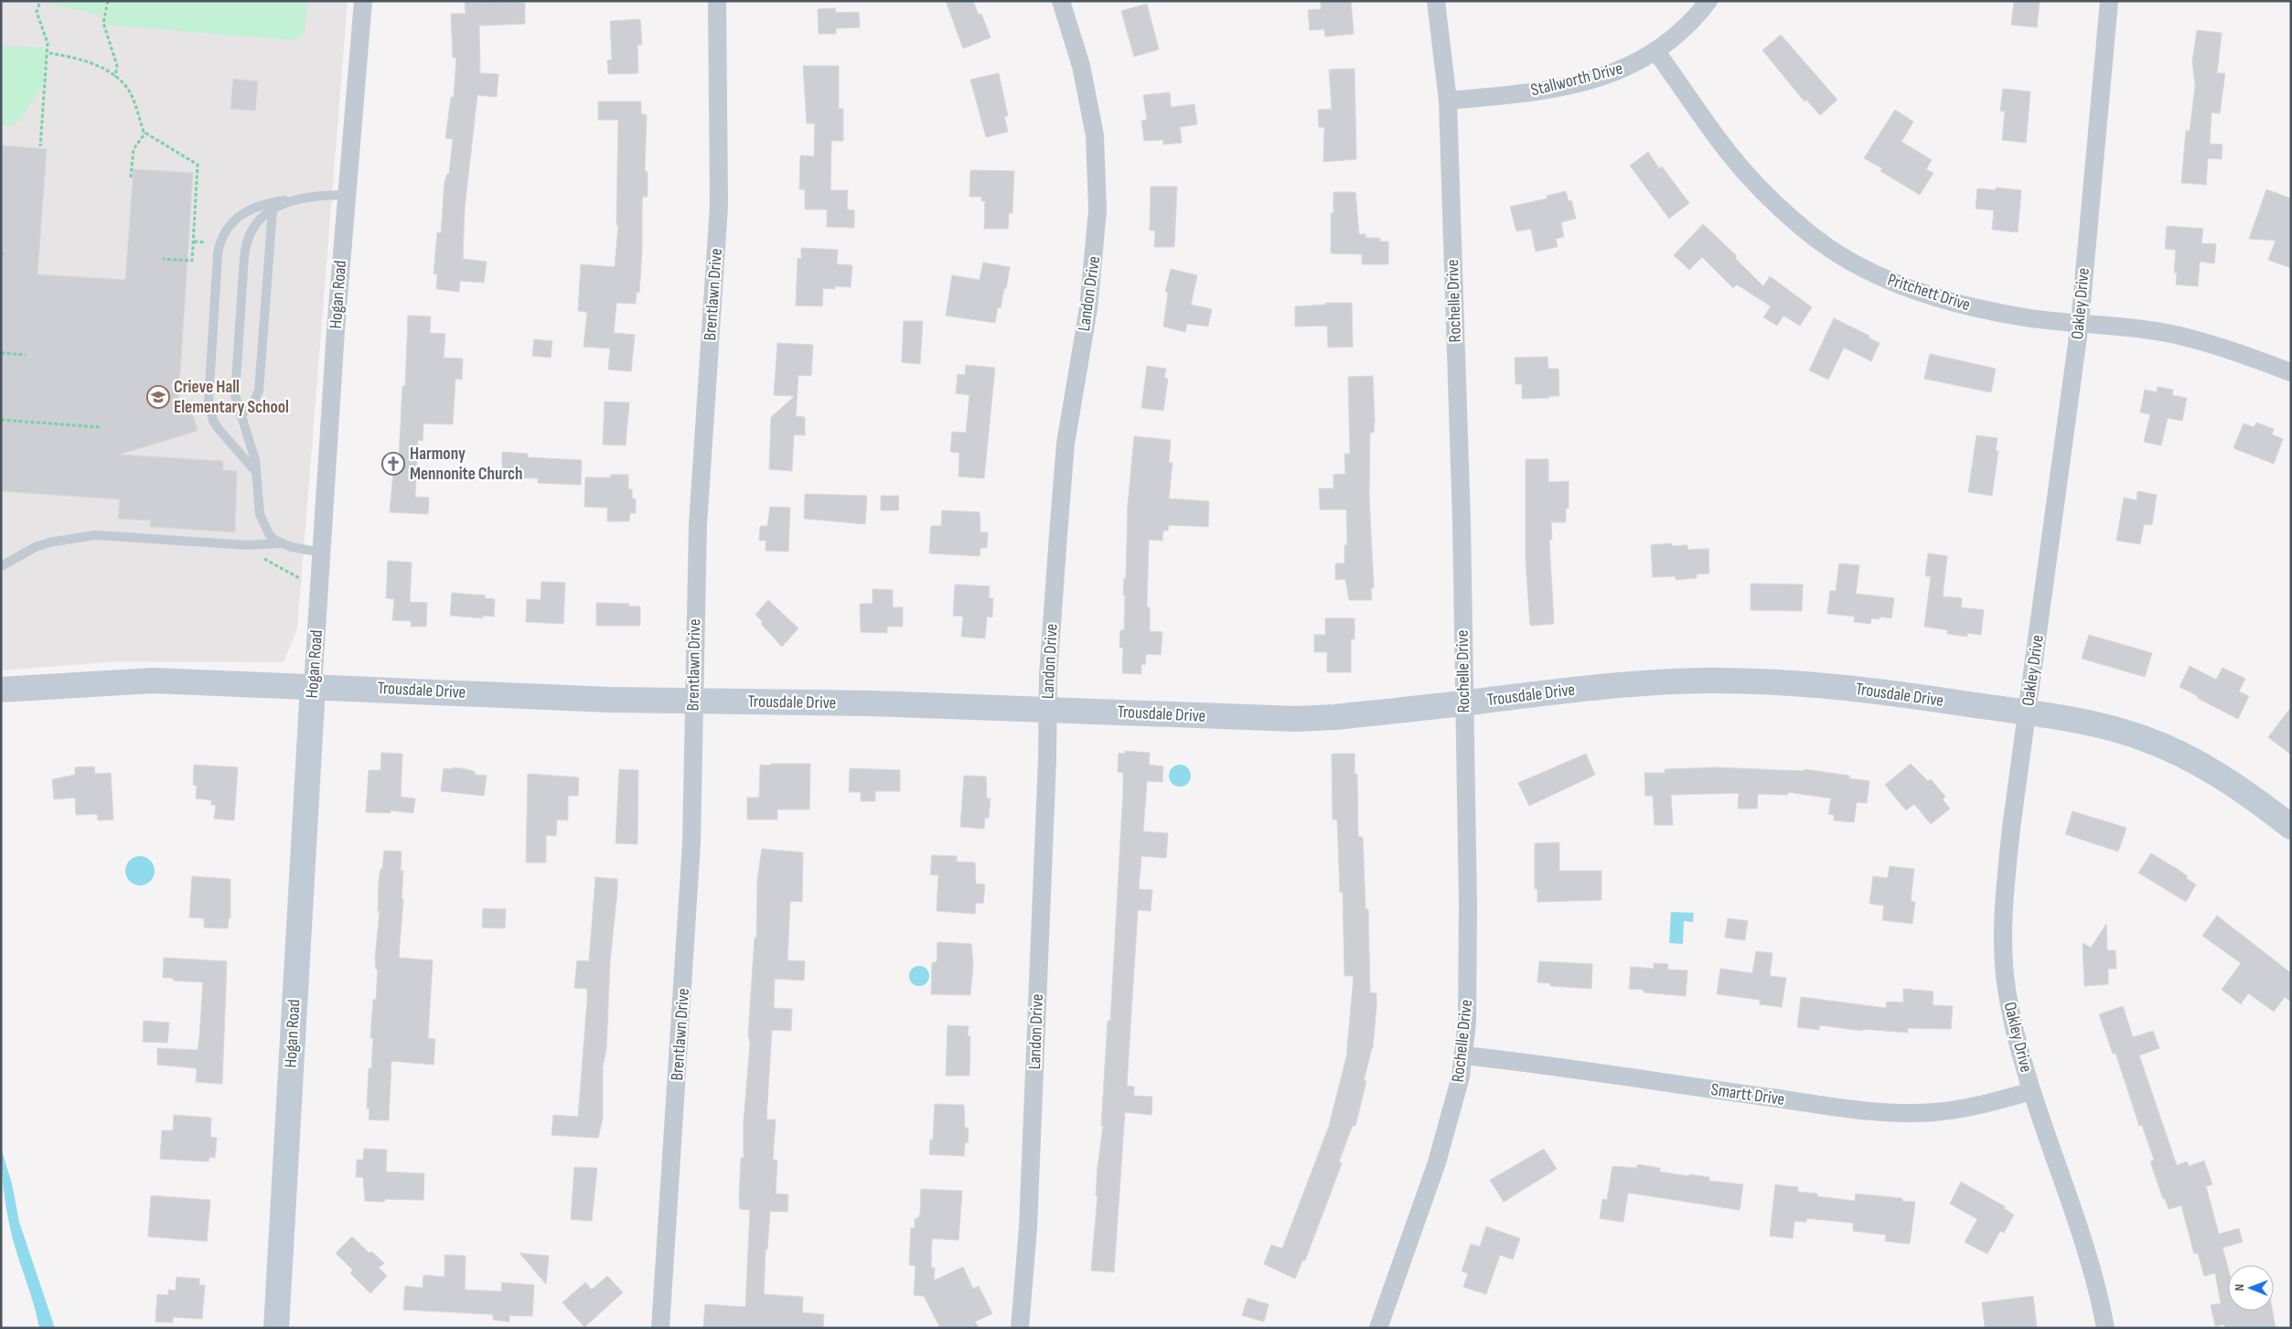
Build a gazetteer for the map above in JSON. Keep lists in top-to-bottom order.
{
  "streets": {
    "street": [
      "Stallworth Drive",
      "Pritchett Drive",
      "Landon Drive",
      "Hogan Road",
      "Brentlawn Drive",
      "Rochelle Drive",
      "Oakley Drive",
      "Trousdale Drive",
      "Smartt Drive"
    ]
  },
  "crossings": [
    ["Stallworth Drive", "Pritchett Drive"],
    ["Stallworth Drive", "Rochelle Drive"],
    ["Pritchett Drive", "Oakley Drive"],
    ["Landon Drive", "Trousdale Drive"],
    ["Hogan Road", "Trousdale Drive"],
    ["Brentlawn Drive", "Trousdale Drive"],
    ["Rochelle Drive", "Trousdale Drive"],
    ["Rochelle Drive", "Smartt Drive"],
    ["Oakley Drive", "Trousdale Drive"],
    ["Oakley Drive", "Smartt Drive"]
  ],
  "places": {
    "school or university": ["Crieve Hall Elementary School"],
    "church": ["Harmony Mennonite Church"]
  },
  "north": "left"
}
